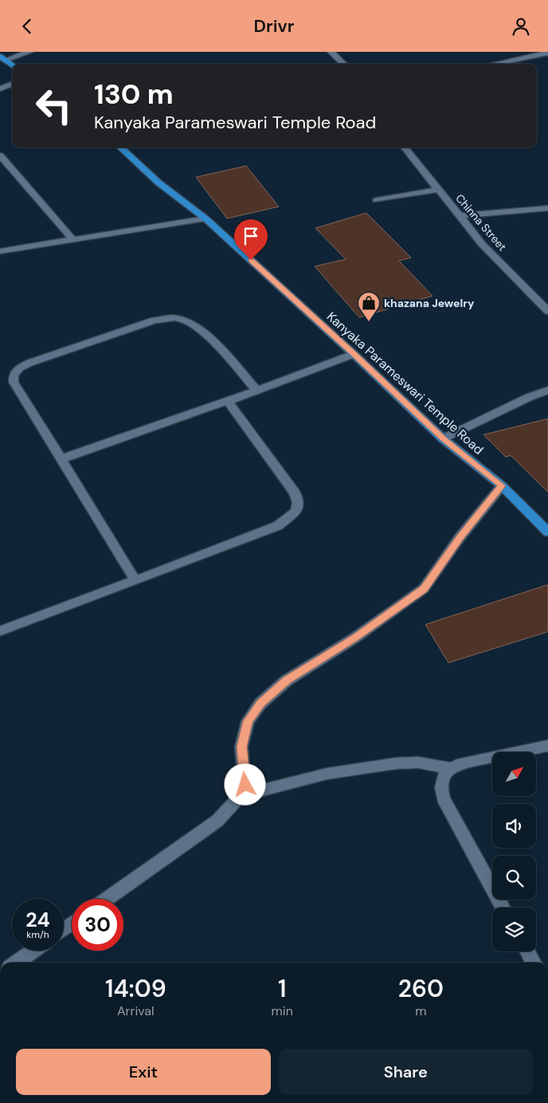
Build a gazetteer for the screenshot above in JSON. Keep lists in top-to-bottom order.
{
  "streets": {
    "main road": ["Kanyaka Parameswari Temple Road"],
    "street": ["Chinna Street"]
  },
  "places": {
    "shop": ["khazana Jewelry"]
  },
  "north": "top right",
  "page": {
    "header": "Drivr",
    "turn": ["130 m", "Kanyaka Parameswari Temple Road"],
    "speed": "24 km/h",
    "limit": "30",
    "eta": [
      "14:09",
      "Arrival",
      "1",
      "min",
      "260",
      "m"
    ],
    "buttons": ["Exit", "Share"]
  }
}
